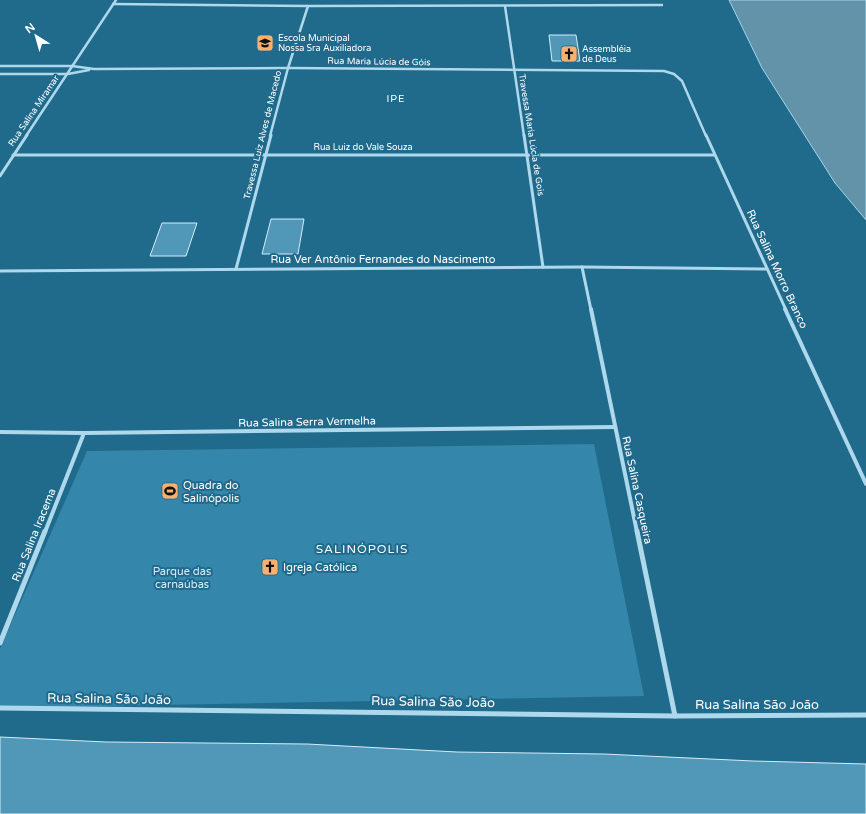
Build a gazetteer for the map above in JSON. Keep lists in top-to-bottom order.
{
  "streets": {
    "street": [
      "Rua Maria Lúcia de Góis",
      "Rua Salina Miramar",
      "Travessa Luiz Alves de Macedo",
      "Travessa Maria Lúcia de Gois",
      "Rua Luiz do Vale Souza",
      "Rua Ver Antônio Fernandes do Nascimento",
      "Rua Salina Morro Branco",
      "Rua Salina Serra Vermelha",
      "Rua Salina Casqueira",
      "Rua Salina Iracema",
      "Rua Salina São João"
    ]
  },
  "crossings": [
    ["Rua Maria Lúcia de Góis", "Rua Salina Miramar"],
    ["Rua Maria Lúcia de Góis", "Travessa Luiz Alves de Macedo"],
    ["Rua Maria Lúcia de Góis", "Travessa Maria Lúcia de Gois"],
    ["Rua Maria Lúcia de Góis", "Rua Salina Morro Branco"],
    ["Rua Salina Miramar", "Rua Luiz do Vale Souza"],
    ["Travessa Luiz Alves de Macedo", "Rua Luiz do Vale Souza"],
    ["Travessa Luiz Alves de Macedo", "Rua Ver Antônio Fernandes do Nascimento"],
    ["Travessa Maria Lúcia de Gois", "Rua Luiz do Vale Souza"],
    ["Travessa Maria Lúcia de Gois", "Rua Ver Antônio Fernandes do Nascimento"],
    ["Rua Luiz do Vale Souza", "Rua Salina Morro Branco"],
    ["Rua Ver Antônio Fernandes do Nascimento", "Rua Salina Morro Branco"],
    ["Rua Ver Antônio Fernandes do Nascimento", "Rua Salina Casqueira"],
    ["Rua Salina Serra Vermelha", "Rua Salina Casqueira"],
    ["Rua Salina Serra Vermelha", "Rua Salina Iracema"],
    ["Rua Salina Casqueira", "Rua Salina São João"]
  ],
  "districts": ["IPE", "SALINÓPOLIS"],
  "parks": ["Parque das carnaúbas"],
  "places": {
    "school or university": ["Escola Municipal Nossa Sra Auxiliadora"],
    "church": ["Assembléia de Deus", "Igreja Católica"],
    "sports": ["Quadra do Salinópolis"]
  },
  "north": "top left"
}
